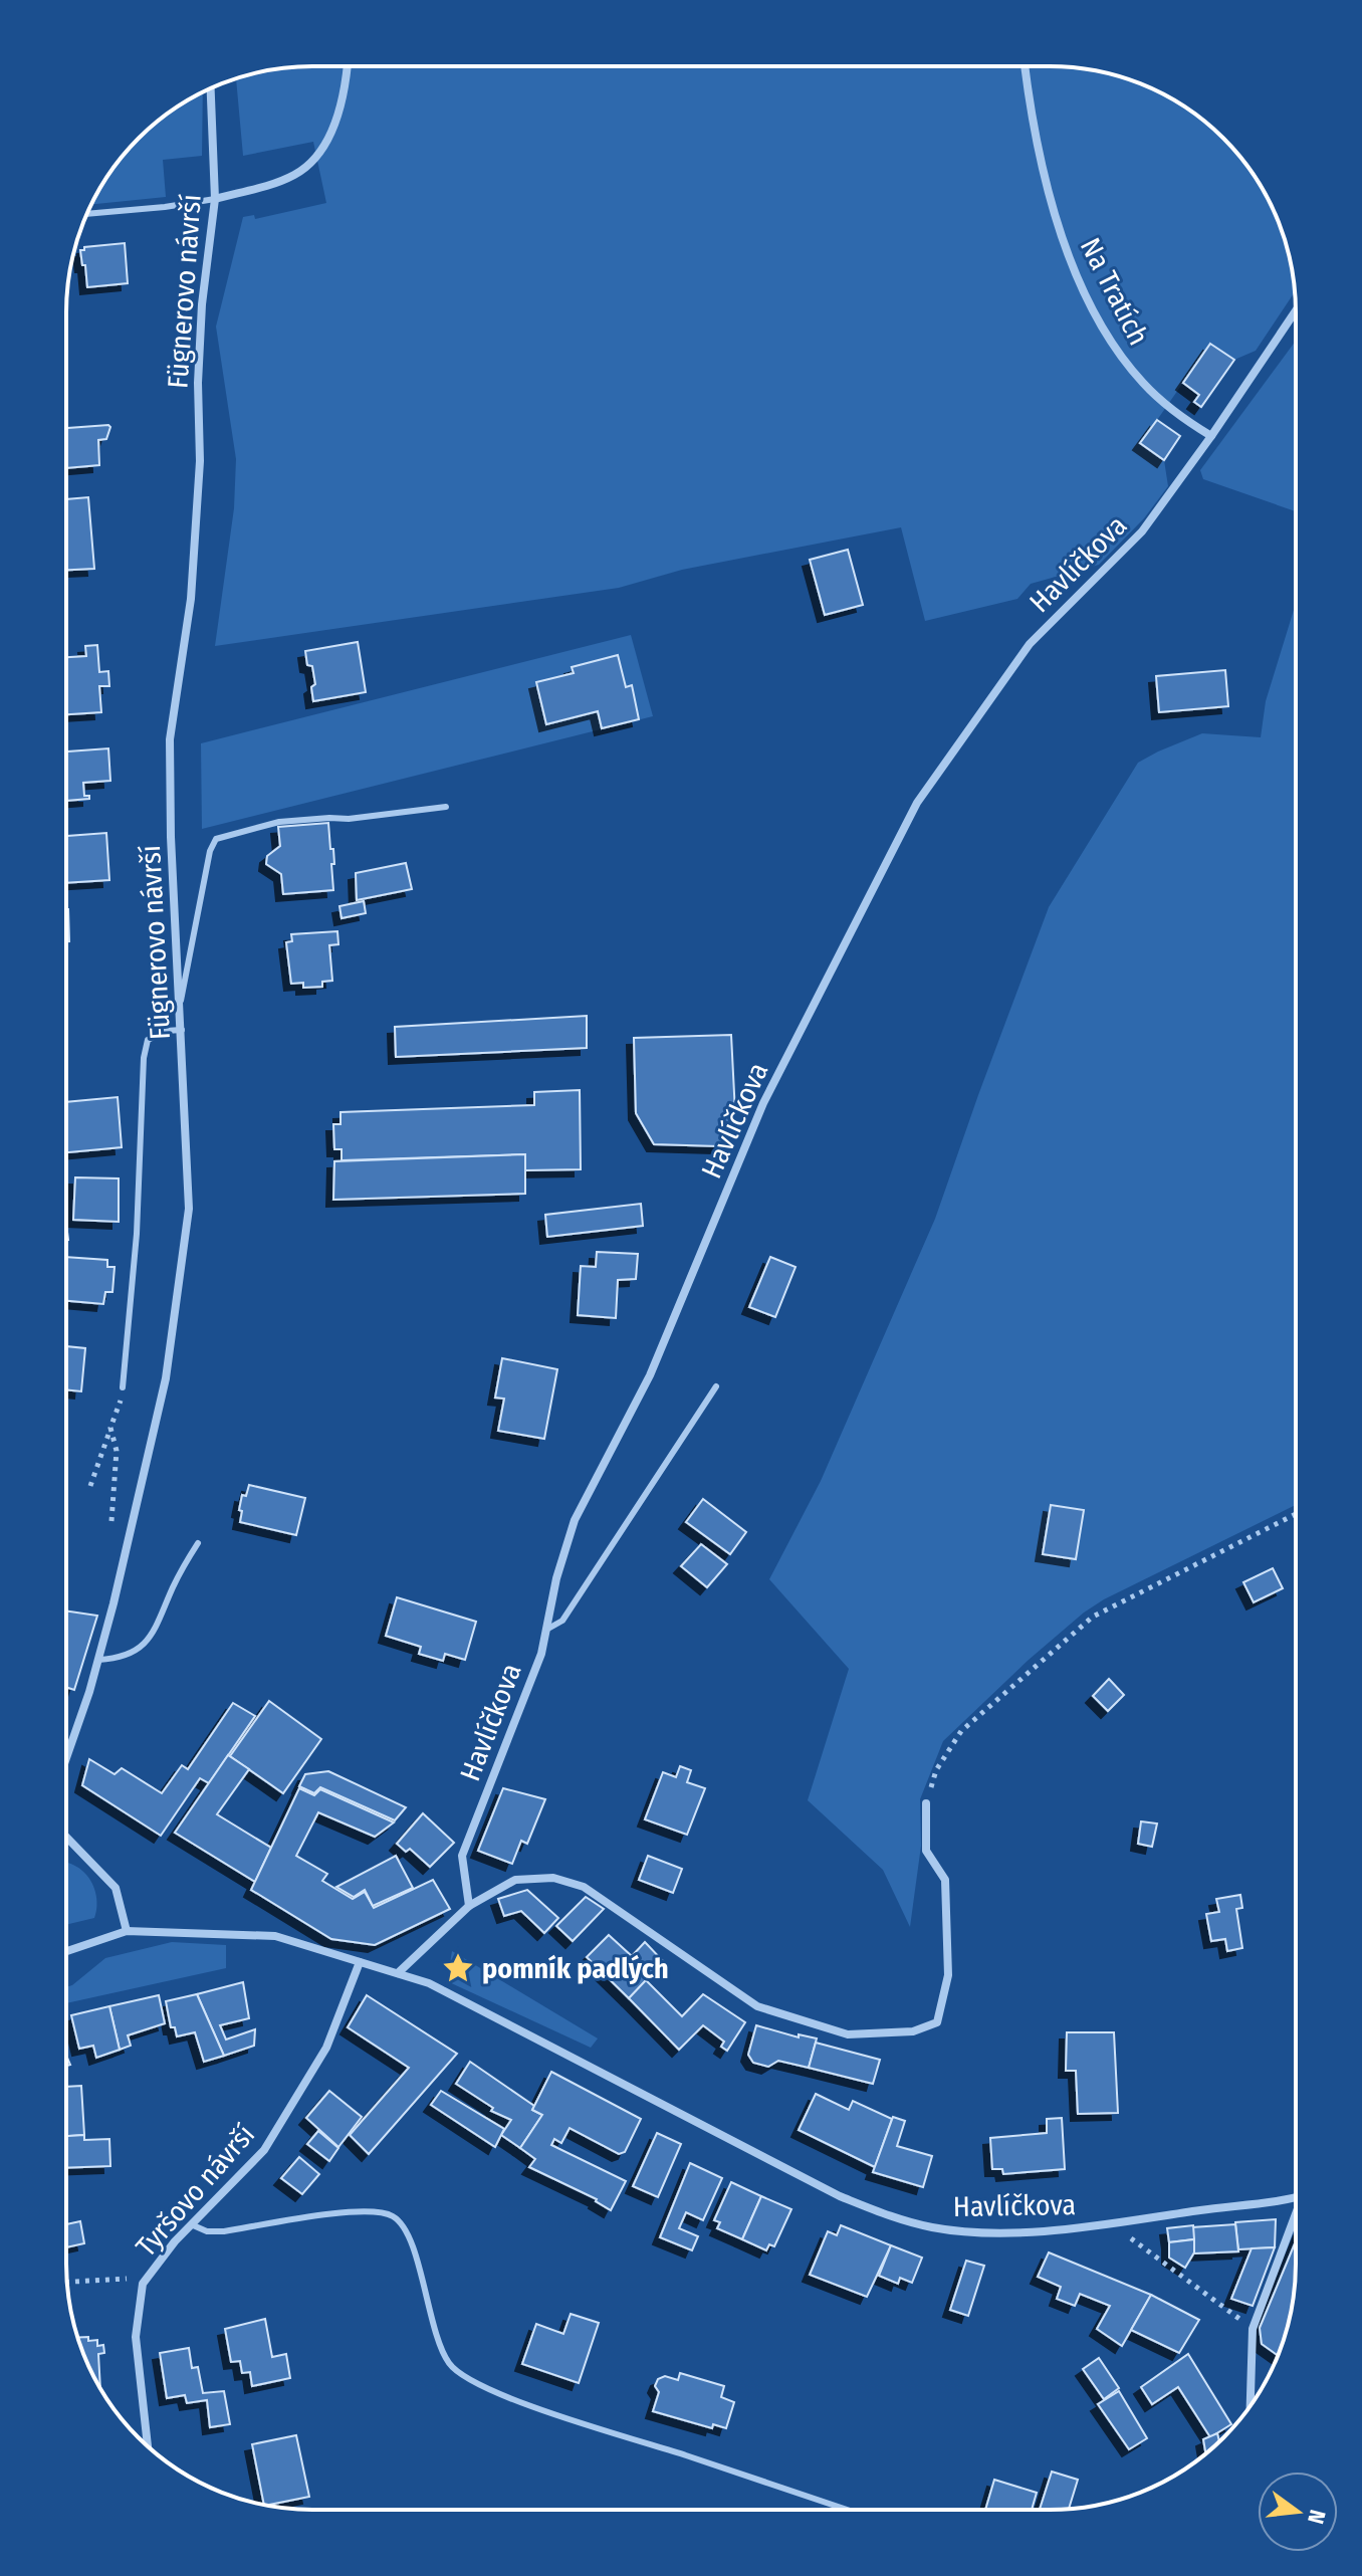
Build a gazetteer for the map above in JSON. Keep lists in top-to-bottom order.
{
  "streets": {
    "street": [
      "Fügnerovo návrší",
      "Na Tratích",
      "Havlíčkova",
      "Tyršovo návrší"
    ]
  },
  "crossings": [
    ["Na Tratích", "Havlíčkova"],
    ["Havlíčkova", "Tyršovo návrší"]
  ],
  "places": {
    "place": ["pomník padlých"]
  },
  "north": "right"
}
